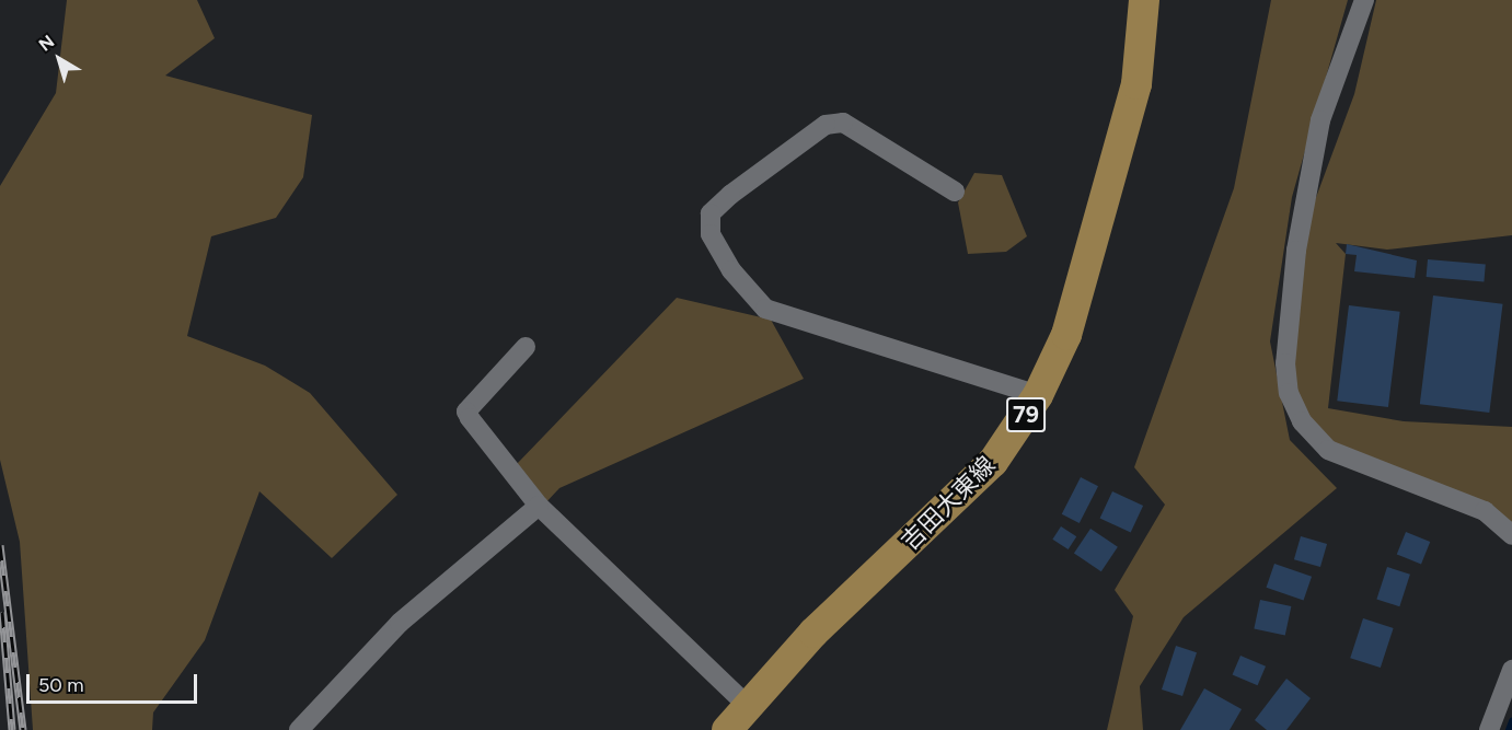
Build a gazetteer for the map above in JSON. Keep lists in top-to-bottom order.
{
  "streets": {
    "main road": ["79", "吉田大東線"]
  },
  "scale_bar": "50 m",
  "north": "top left"
}
